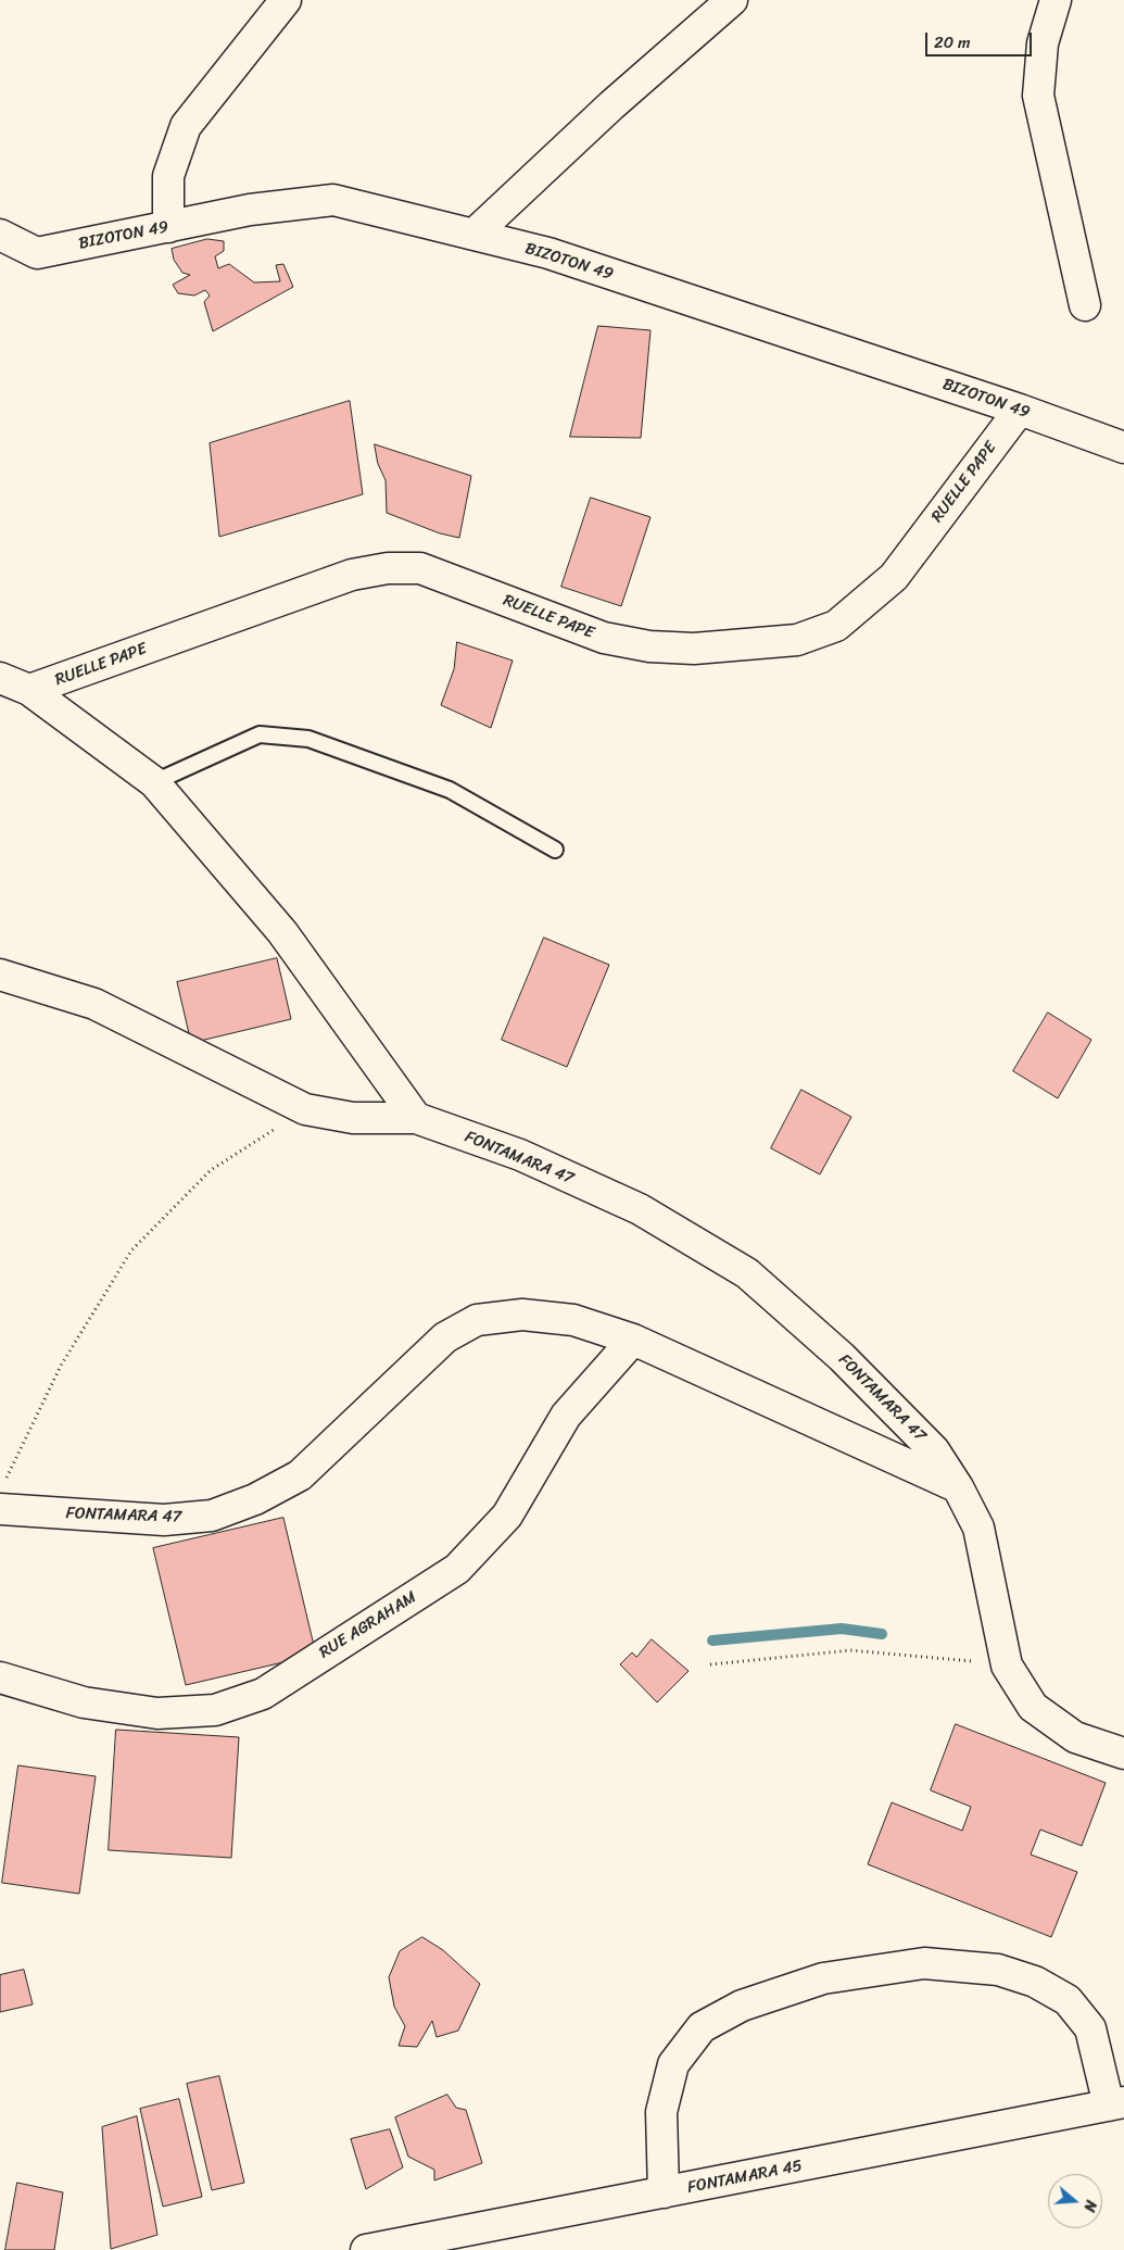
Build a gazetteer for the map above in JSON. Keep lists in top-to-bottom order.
{
  "streets": {
    "street": [
      "BIZOTON 49",
      "RUELLE PAPE",
      "FONTAMARA 47",
      "RUE AGRAHAM",
      "FONTAMARA 45"
    ]
  },
  "crossings": [
    ["BIZOTON 49", "RUELLE PAPE"],
    ["FONTAMARA 47", "RUE AGRAHAM"]
  ],
  "scale_bar": "20 m",
  "north": "right"
}
